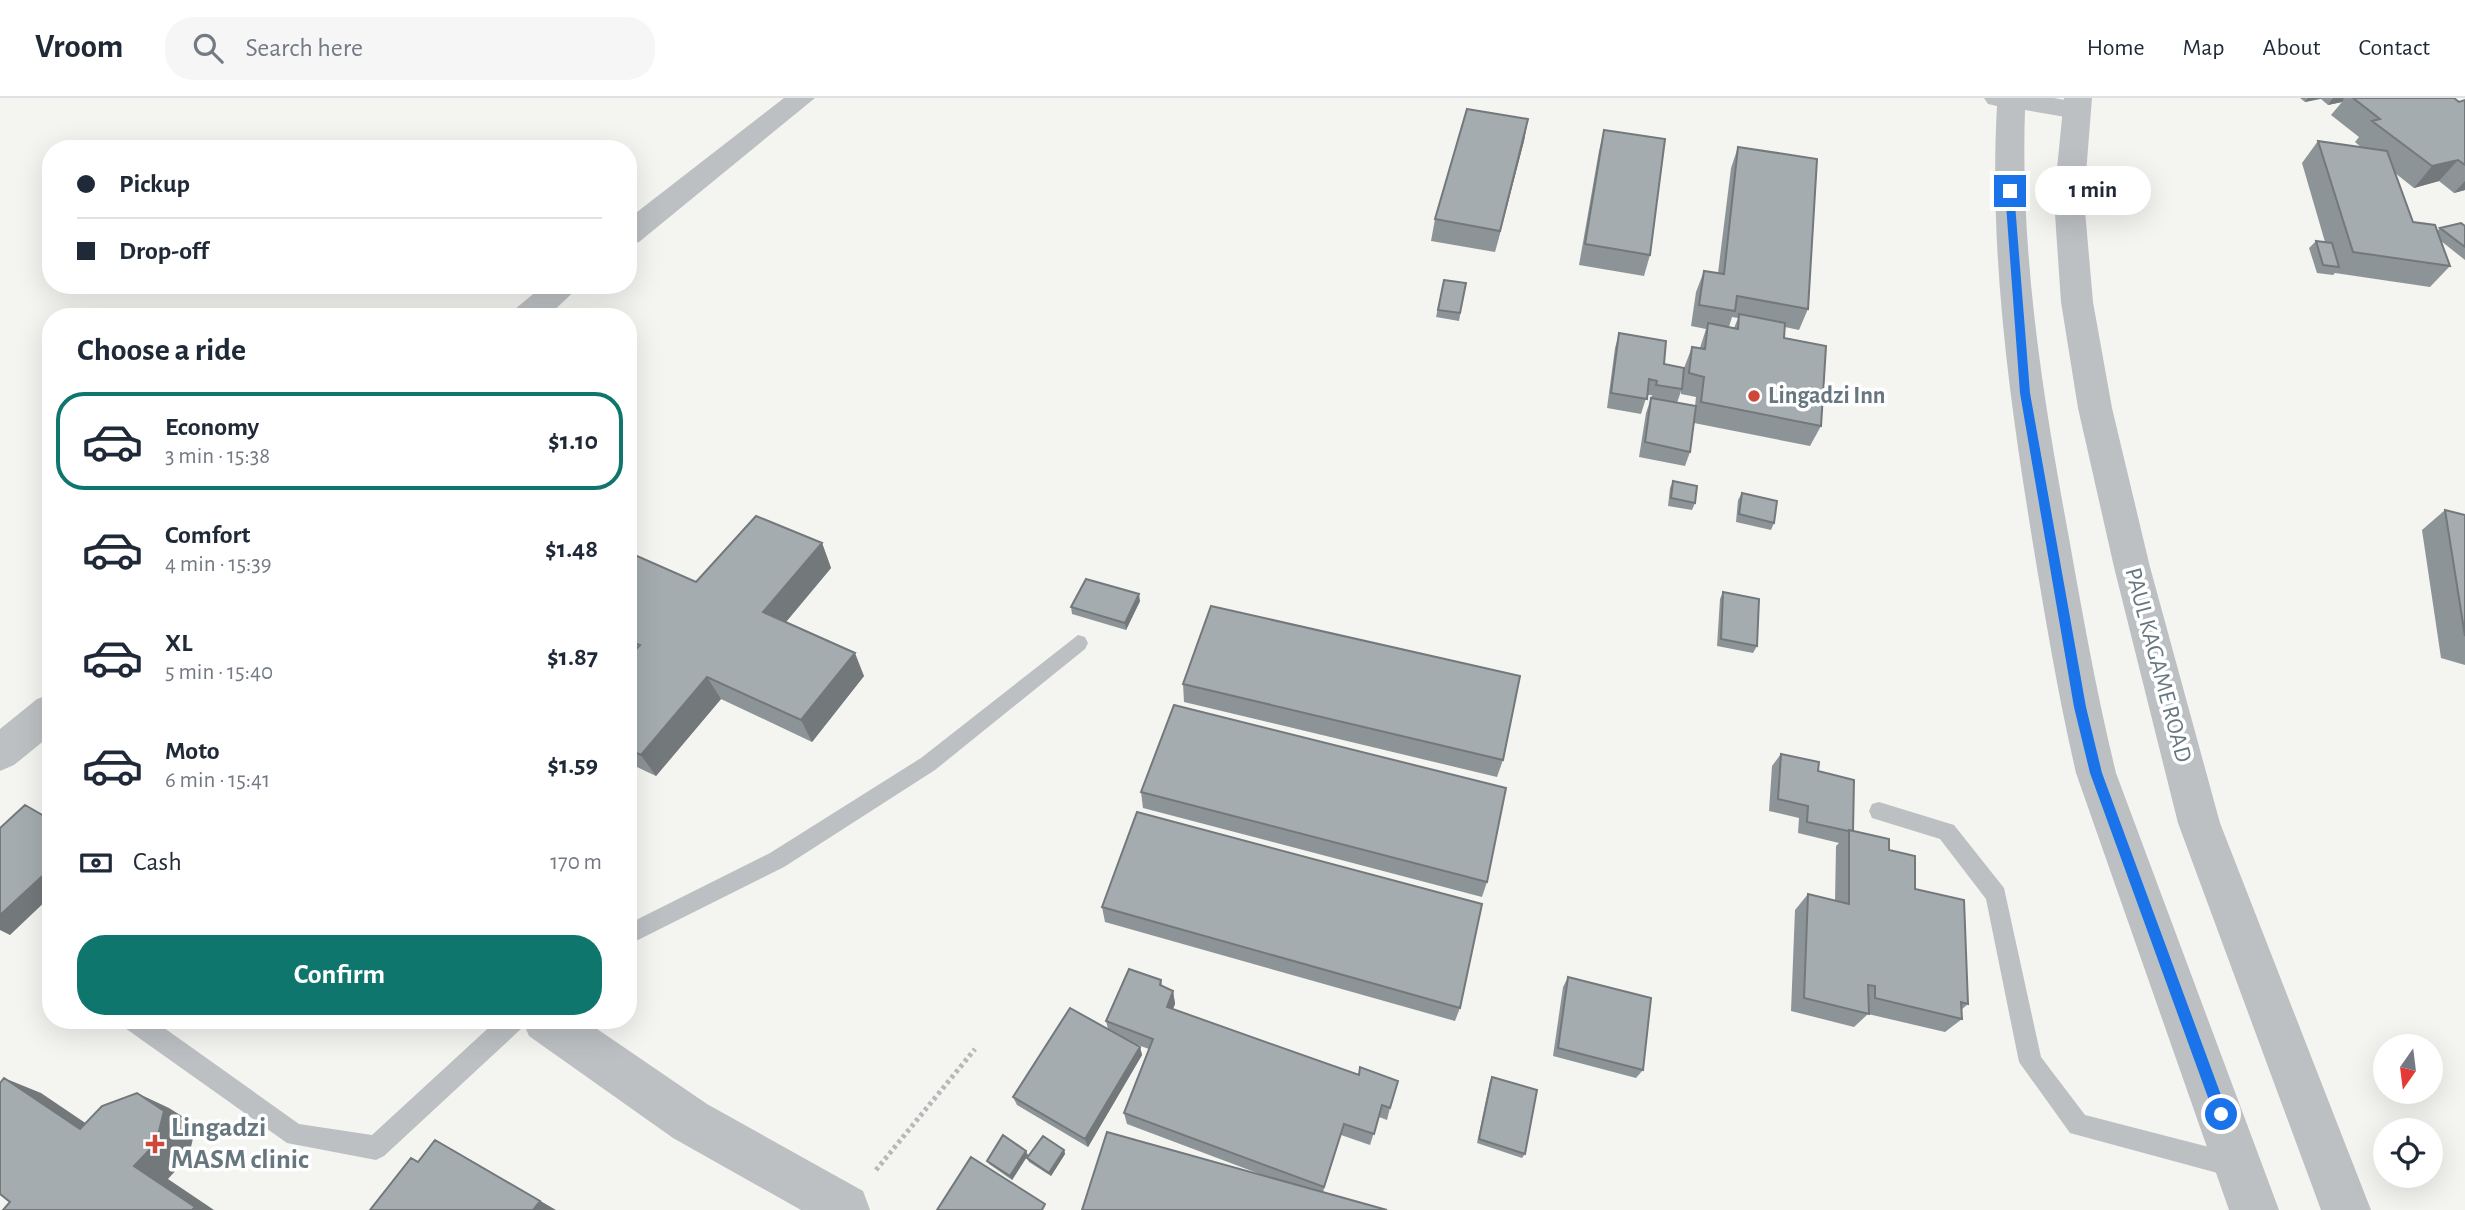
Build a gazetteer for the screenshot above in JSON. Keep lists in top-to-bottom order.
{
  "streets": {
    "street": ["PAUL KAGAME ROAD"]
  },
  "places": {
    "other": ["Lingadzi Inn"],
    "health": ["Lingadzi MASM clinic"]
  },
  "north": "bottom",
  "page": {
    "header": "Vroom",
    "search": "Search here",
    "nav": [
      "Home",
      "Map",
      "About",
      "Contact"
    ],
    "banner": ["Pickup", "Drop-off"],
    "bubble": "1 min",
    "heading": "Choose a ride",
    "list": [
      {
        "name": "Economy",
        "note": "3 min · 15:38",
        "value": "$1.10"
      },
      {
        "name": "Comfort",
        "note": "4 min · 15:39",
        "value": "$1.48"
      },
      {
        "name": "XL",
        "note": "5 min · 15:40",
        "value": "$1.87"
      },
      {
        "name": "Moto",
        "note": "6 min · 15:41",
        "value": "$1.59"
      }
    ],
    "pay": ["Cash", "170 m"],
    "buttons": "Confirm"
  }
}
